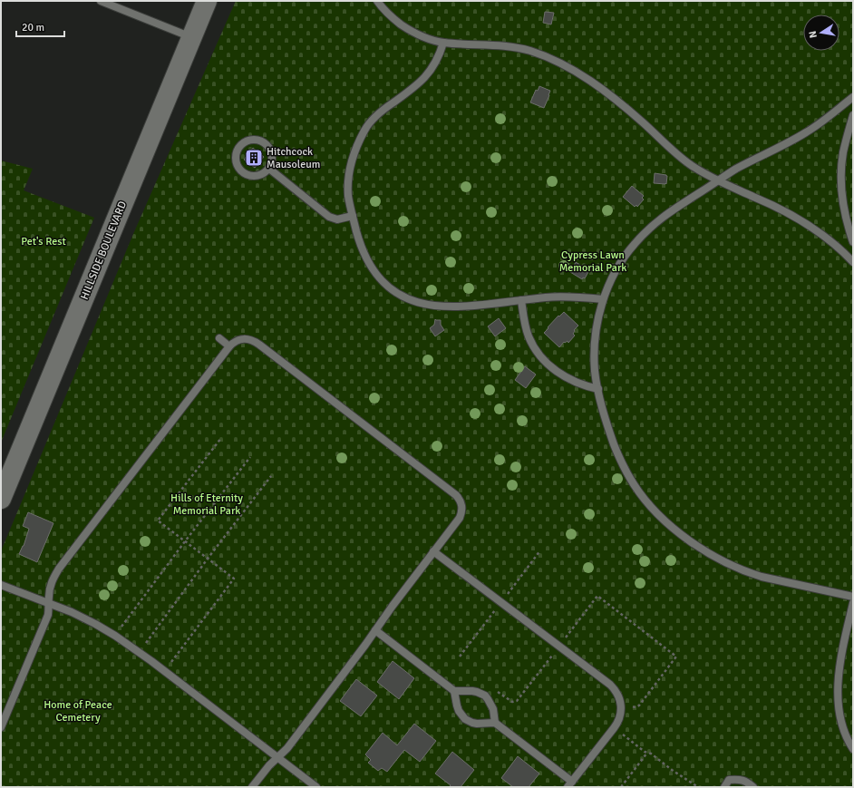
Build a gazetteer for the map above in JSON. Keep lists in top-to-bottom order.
{
  "streets": {
    "main road": ["HILLSIDE BOULEVARD"]
  },
  "parks": [
    "Pet's Rest",
    "Cypress Lawn Memorial Park",
    "Hills of Eternity Memorial Park",
    "Home of Peace Cemetery"
  ],
  "places": {
    "building": ["Hitchcock Mausoleum"]
  },
  "scale_bar": "20 m",
  "north": "left"
}
